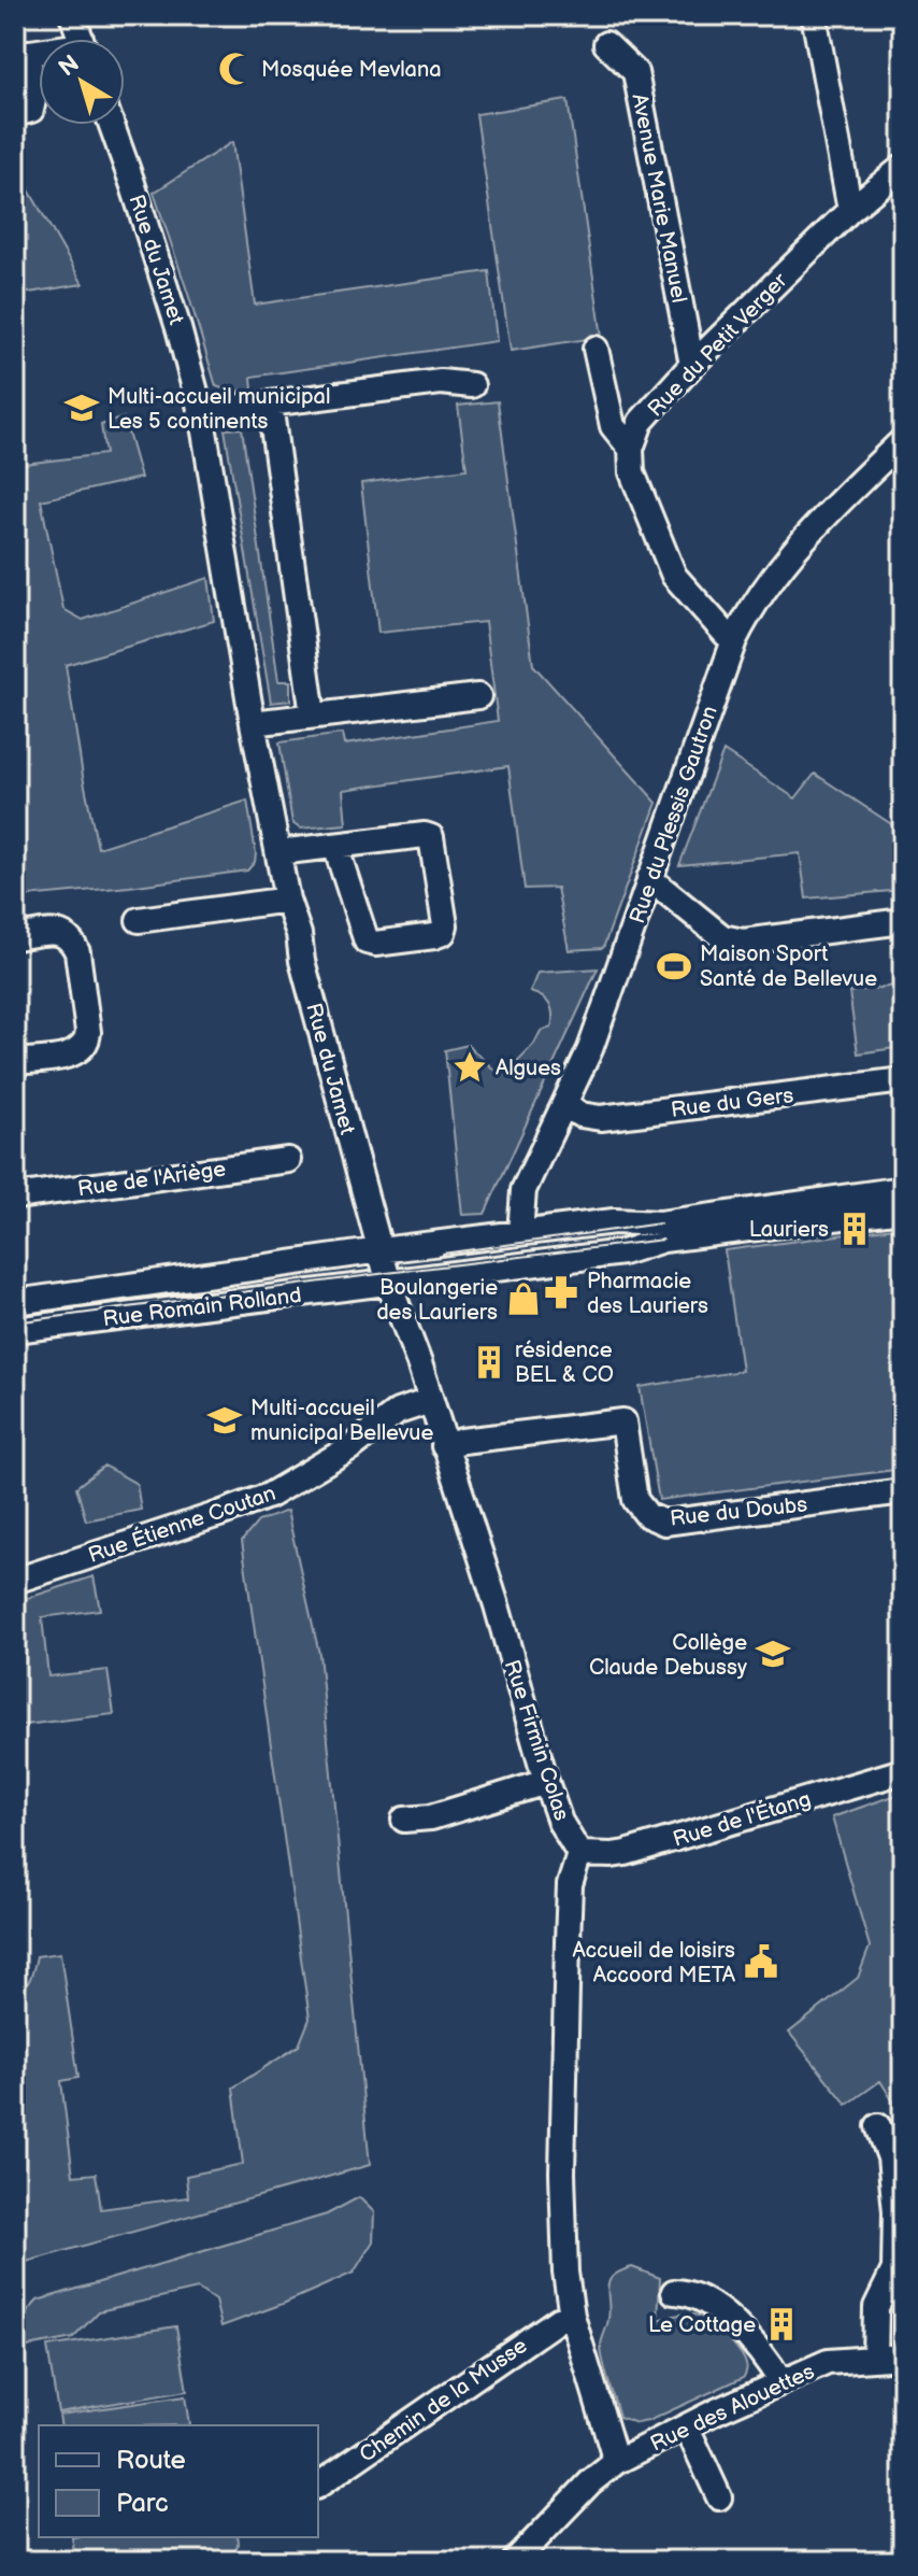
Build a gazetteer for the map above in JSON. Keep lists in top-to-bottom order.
{
  "streets": {
    "street": [
      "Avenue Marie Manuel",
      "Rue du Jamet",
      "Rue du Petit Verger",
      "Rue du Plessis Gautron",
      "Rue du Gers",
      "Rue de l'Ariège",
      "Rue Romain Rolland",
      "Rue du Doubs",
      "Rue Étienne Coutan",
      "Rue Firmin Colas",
      "Rue de l'Étang",
      "Chemin de la Musse",
      "Rue des Alouettes"
    ]
  },
  "crossings": [
    ["Avenue Marie Manuel", "Rue du Petit Verger"],
    ["Rue du Jamet", "Rue Romain Rolland"],
    ["Rue du Jamet", "Rue Firmin Colas"],
    ["Rue du Plessis Gautron", "Rue du Gers"],
    ["Rue du Plessis Gautron", "Rue Romain Rolland"],
    ["Rue Romain Rolland", "Rue Firmin Colas"],
    ["Rue du Doubs", "Rue Firmin Colas"],
    ["Rue Étienne Coutan", "Rue Firmin Colas"],
    ["Rue Firmin Colas", "Rue de l'Étang"]
  ],
  "places": {
    "mosque": ["Mosquée Mevlana"],
    "school or university": ["Multi-accueil municipal Les 5 continents", "Multi-accueil municipal Bellevue", "Collège Claude Debussy"],
    "sports": ["Maison Sport Santé de Bellevue"],
    "place": ["Algues"],
    "building": ["Lauriers", "résidence BEL & CO", "Le Cottage"],
    "pharmacy": ["Pharmacie des Lauriers"],
    "shop": ["Boulangerie des Lauriers"],
    "public building": ["Accueil de loisirs Accoord META"]
  },
  "legend": ["Route", "Parc"],
  "north": "top left"
}
